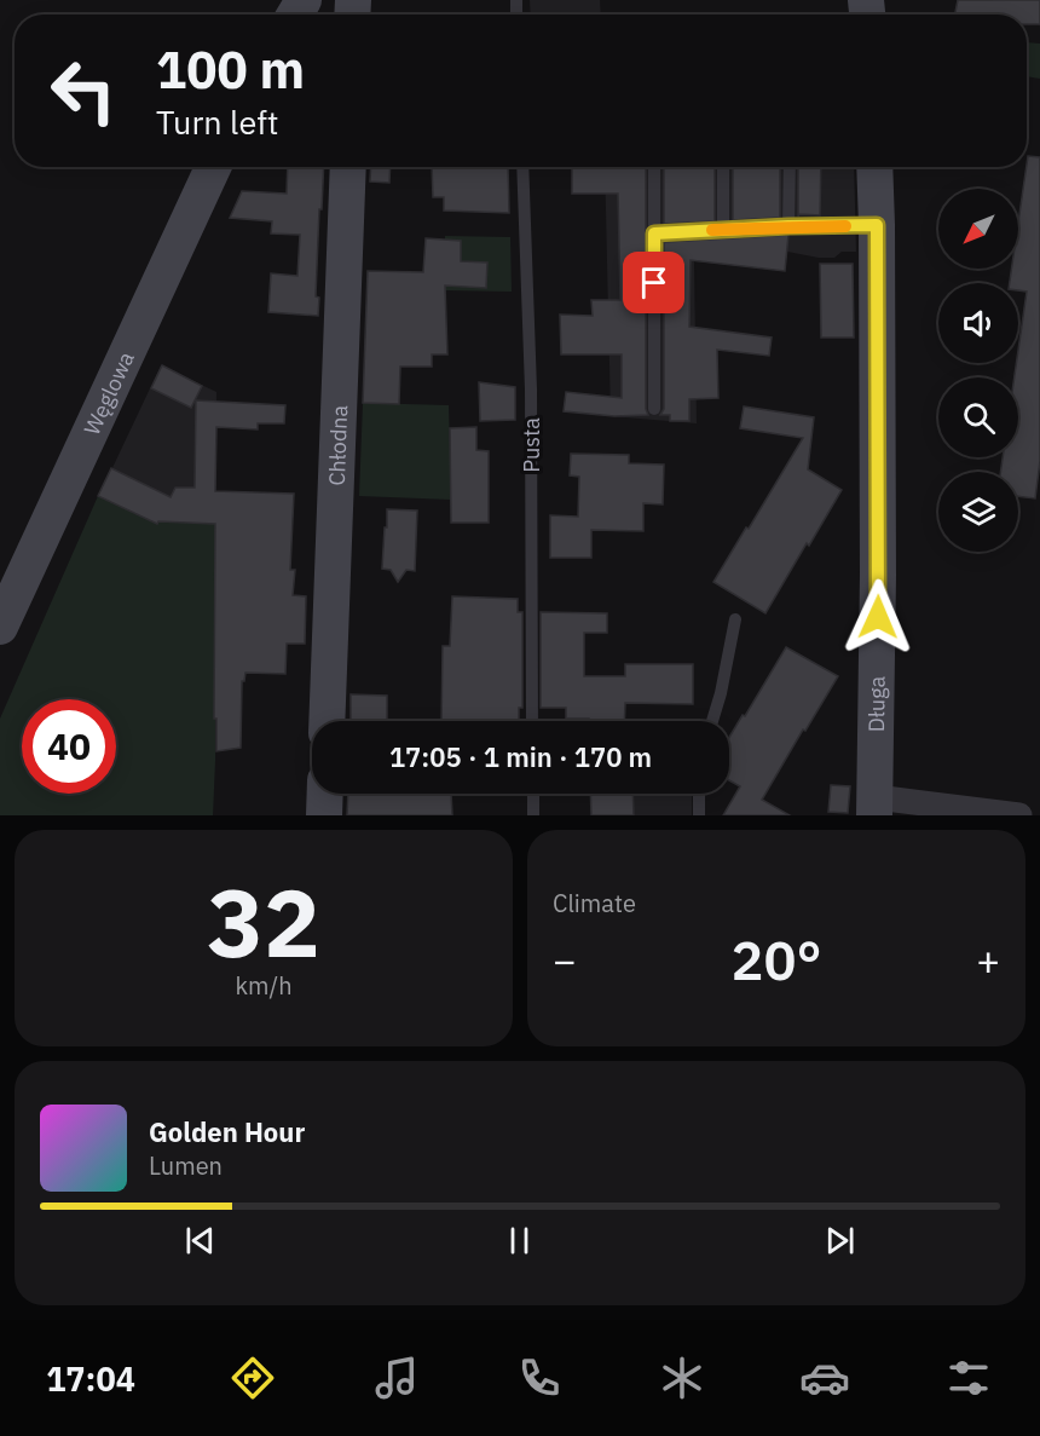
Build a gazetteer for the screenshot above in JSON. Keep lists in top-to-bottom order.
{
  "streets": {
    "street": ["Węglowa", "Chłodna", "Długa"],
    "lane": ["Pusta"]
  },
  "north": "bottom left",
  "page": {
    "turn": ["100 m", "Turn left"],
    "limit": "40",
    "trip": "17:05 · 1 min · 170 m",
    "tile": [
      ["32", "km/h"],
      "Climate"
    ],
    "heat": ["−", "20°", "+"],
    "song": ["Golden Hour", "Lumen"],
    "tabs": "17:04"
  }
}
